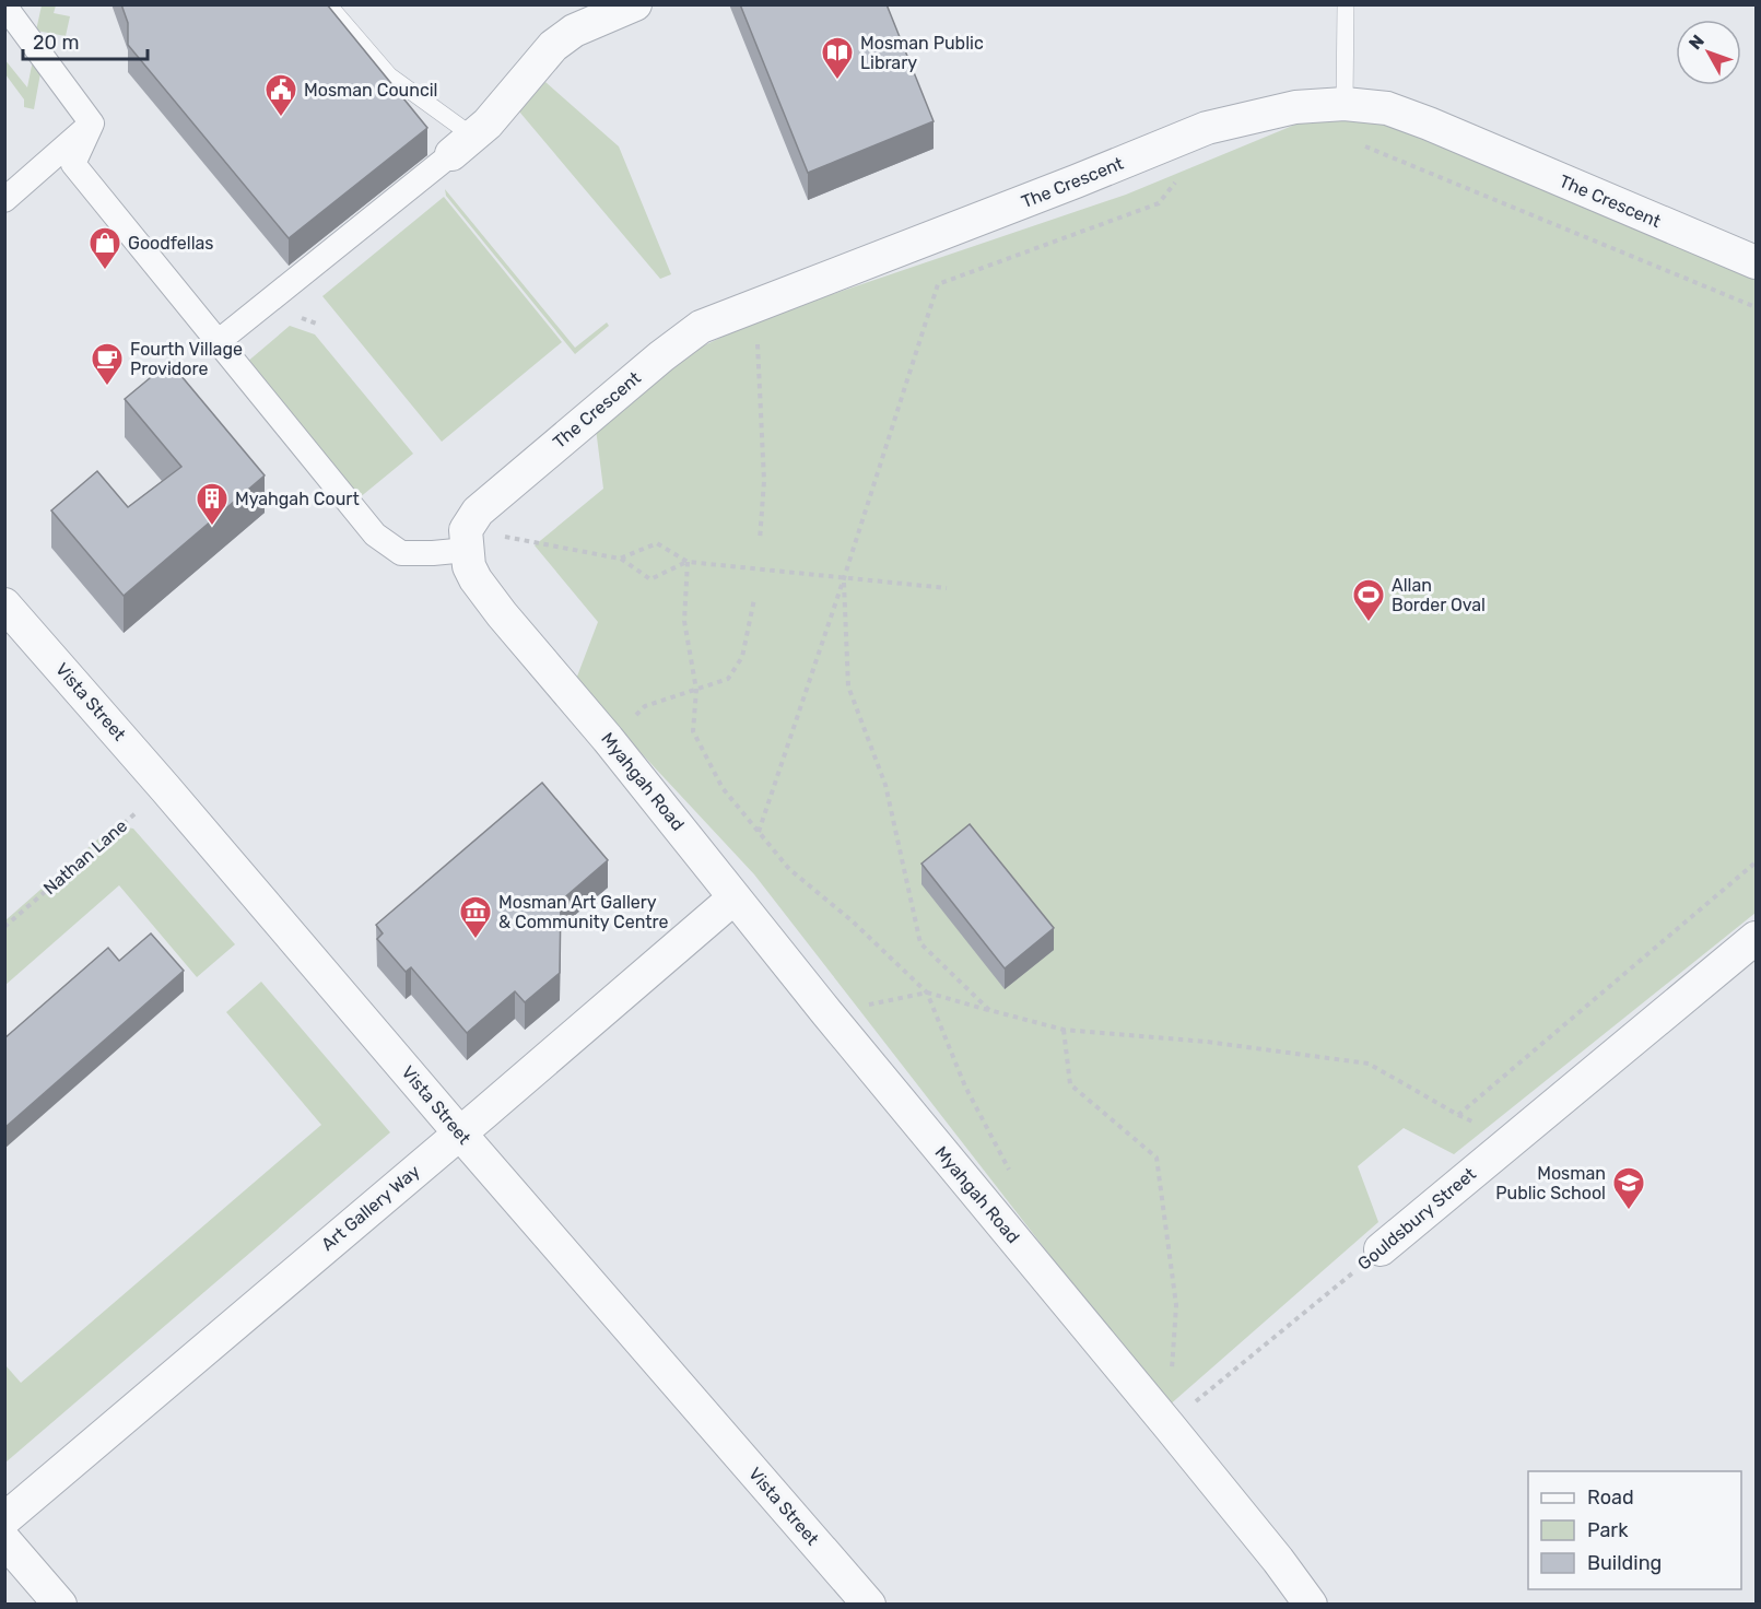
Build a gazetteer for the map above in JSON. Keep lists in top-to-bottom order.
{
  "streets": {
    "street": [
      "The Crescent",
      "Vista Street",
      "Myahgah Road",
      "Art Gallery Way",
      "Gouldsbury Street"
    ],
    "path": ["Nathan Lane"]
  },
  "crossings": [
    ["The Crescent", "Myahgah Road"],
    ["Vista Street", "Nathan Lane"],
    ["Vista Street", "Art Gallery Way"],
    ["Myahgah Road", "Art Gallery Way"],
    ["Myahgah Road", "Gouldsbury Street"]
  ],
  "places": {
    "library": ["Mosman Public Library"],
    "public building": ["Mosman Council"],
    "shop": ["Goodfellas"],
    "cafe": ["Fourth Village Providore"],
    "building": ["Myahgah Court"],
    "sports": ["Allan Border Oval"],
    "museum": ["Mosman Art Gallery & Community Centre"],
    "school or university": ["Mosman Public School"]
  },
  "legend": ["Road", "Park", "Building"],
  "scale_bar": "20 m",
  "north": "top left"
}
